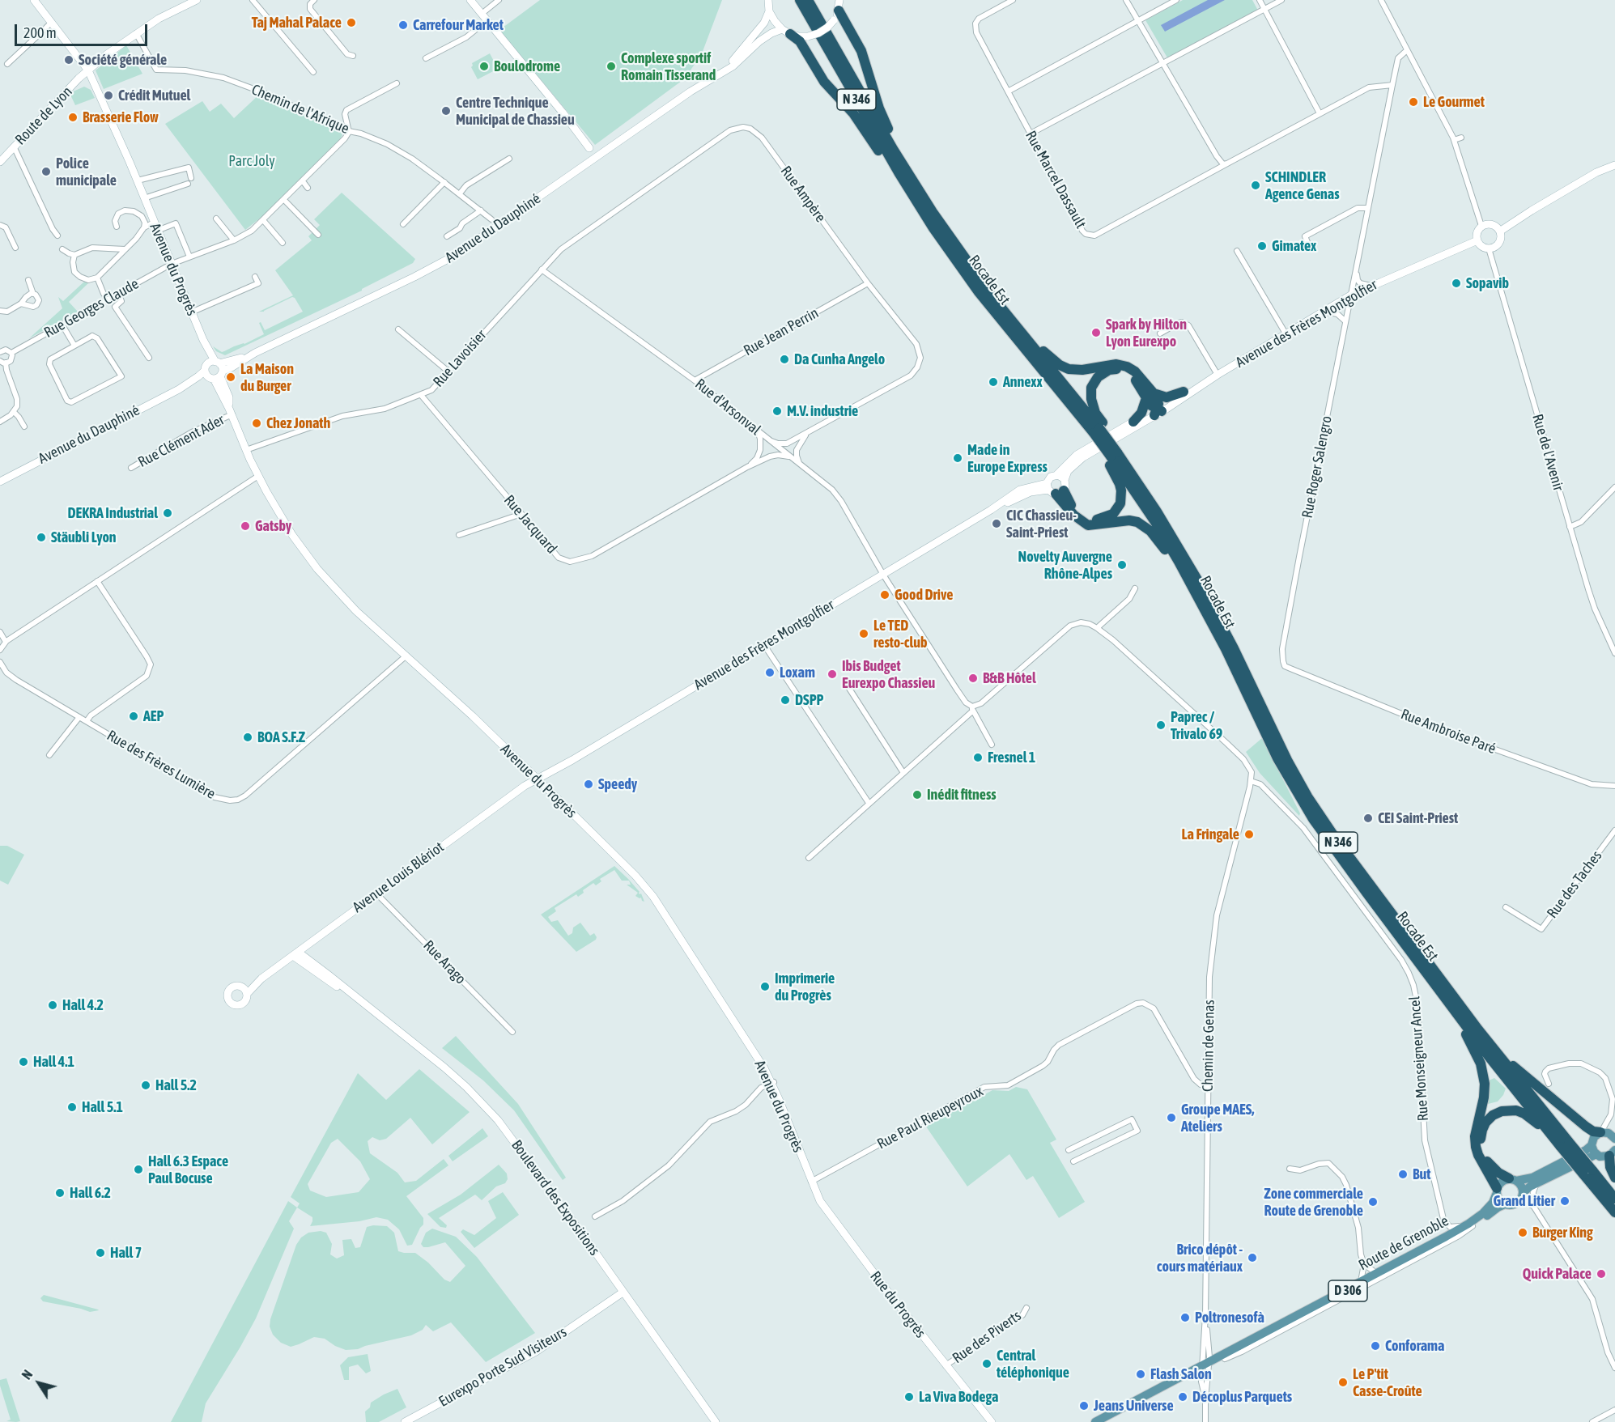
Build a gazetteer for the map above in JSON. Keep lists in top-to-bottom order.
{
  "streets": {
    "highway": ["N 346", "Rocade Est"],
    "main road": ["Route de Grenoble", "D 306"],
    "street": [
      "Chemin de l'Afrique",
      "Route de Lyon",
      "Rue Marcel Dassault",
      "Rue Ampère",
      "Avenue du Dauphiné",
      "Avenue du Progrès",
      "Rue Georges Claude",
      "Avenue des Frères Montgolfier",
      "Rue Jean Perrin",
      "Rue Lavoisier",
      "Rue d'Arsonval",
      "Rue Clément Ader",
      "Rue de l'Avenir",
      "Rue Roger Salengro",
      "Rue Jacquard",
      "Rue Ambroise Paré",
      "Rue des Frères Lumière",
      "Avenue Louis Blériot",
      "Rue des Taches",
      "Rue Arago",
      "Chemin de Genas",
      "Rue Monseigneur Ancel",
      "Rue Paul Rieupeyroux",
      "Boulevard des Expositions",
      "Rue du Progrès",
      "Rue des Piverts",
      "Eurexpo Porte Sud Visiteurs"
    ]
  },
  "crossings": [
    ["Chemin de l'Afrique", "Route de Lyon"],
    ["Chemin de l'Afrique", "Rue Georges Claude"],
    ["Route de Lyon", "Avenue du Progrès"],
    ["Rue Marcel Dassault", "Rue Roger Salengro"],
    ["Rue Ampère", "Rue Jean Perrin"],
    ["Rue Ampère", "Rue Lavoisier"],
    ["Rue Ampère", "Rue d'Arsonval"],
    ["Avenue du Dauphiné", "Avenue du Progrès"],
    ["Avenue du Progrès", "Rue Georges Claude"],
    ["Avenue du Progrès", "Avenue des Frères Montgolfier"],
    ["Avenue du Progrès", "Rue Lavoisier"],
    ["Avenue du Progrès", "Rue Clément Ader"],
    ["Avenue du Progrès", "Rue des Frères Lumière"],
    ["Avenue du Progrès", "Avenue Louis Blériot"],
    ["Avenue du Progrès", "Rue Paul Rieupeyroux"],
    ["Avenue du Progrès", "Rue du Progrès"],
    ["Avenue des Frères Montgolfier", "Rue d'Arsonval"],
    ["Avenue des Frères Montgolfier", "Rue de l'Avenir"],
    ["Avenue des Frères Montgolfier", "Rue Roger Salengro"],
    ["Avenue des Frères Montgolfier", "Avenue Louis Blériot"],
    ["Rue Jean Perrin", "Rue d'Arsonval"],
    ["Rue Lavoisier", "Rue d'Arsonval"],
    ["Rue Lavoisier", "Rue Jacquard"],
    ["Rue d'Arsonval", "Rue Jacquard"],
    ["Rue Roger Salengro", "Rue Ambroise Paré"],
    ["Avenue Louis Blériot", "Rue Arago"],
    ["Avenue Louis Blériot", "Boulevard des Expositions"],
    ["Chemin de Genas", "Rue Monseigneur Ancel"],
    ["Chemin de Genas", "Rue Paul Rieupeyroux"],
    ["Chemin de Genas", "Route de Grenoble"],
    ["Rue Monseigneur Ancel", "Route de Grenoble"],
    ["Rue Paul Rieupeyroux", "Rue du Progrès"],
    ["Boulevard des Expositions", "Eurexpo Porte Sud Visiteurs"],
    ["Rue du Progrès", "Rue des Piverts"]
  ],
  "parks": ["Parc Joly"],
  "places": [
    "Taj Mahal Palace",
    "Carrefour Market",
    "Société générale",
    "Boulodrome",
    "Complexe sportif Romain Tisserand",
    "Crédit Mutuel",
    "Le Gourmet",
    "Centre Technique Municipal de Chassieu",
    "Brasserie Flow",
    "Police municipale",
    "SCHINDLER Agence Genas",
    "Gimatex",
    "Sopavib",
    "Spark by Hilton Lyon Eurexpo",
    "Da Cunha Angelo",
    "La Maison du Burger",
    "Annexx",
    "M.V. industrie",
    "Chez Jonath",
    "Made in Europe Express",
    "DEKRA Industrial",
    "CIC Chassieu- Saint-Priest",
    "Gatsby",
    "Stäubli Lyon",
    "Novelty Auvergne Rhône-Alpes",
    "Good Drive",
    "Le TED resto-club",
    "Loxam",
    "Ibis Budget Eurexpo Chassieu",
    "B&B Hôtel",
    "DSPP",
    "AEP",
    "Paprec / Trivalo 69",
    "BOA S.F.Z",
    "Fresnel 1",
    "Speedy",
    "Inédit fitness",
    "CEI Saint-Priest",
    "La Fringale",
    "Imprimerie du Progrès",
    "Hall 4.2",
    "Hall 4.1",
    "Hall 5.2",
    "Hall 5.1",
    "Groupe MAES, Ateliers",
    "Hall 6.3 Espace Paul Bocuse",
    "But",
    "Hall 6.2",
    "Grand Litier",
    "Zone commerciale Route de Grenoble",
    "Burger King",
    "Hall 7",
    "Brico dépôt - cours matériaux",
    "Quick Palace",
    "Poltronesofà",
    "Conforama",
    "Central téléphonique",
    "Flash Salon",
    "Le P'tit Casse-Croûte",
    "La Viva Bodega",
    "Décoplus Parquets",
    "Jeans Universe"
  ],
  "scale_bar": "200 m",
  "north": "top left"
}
